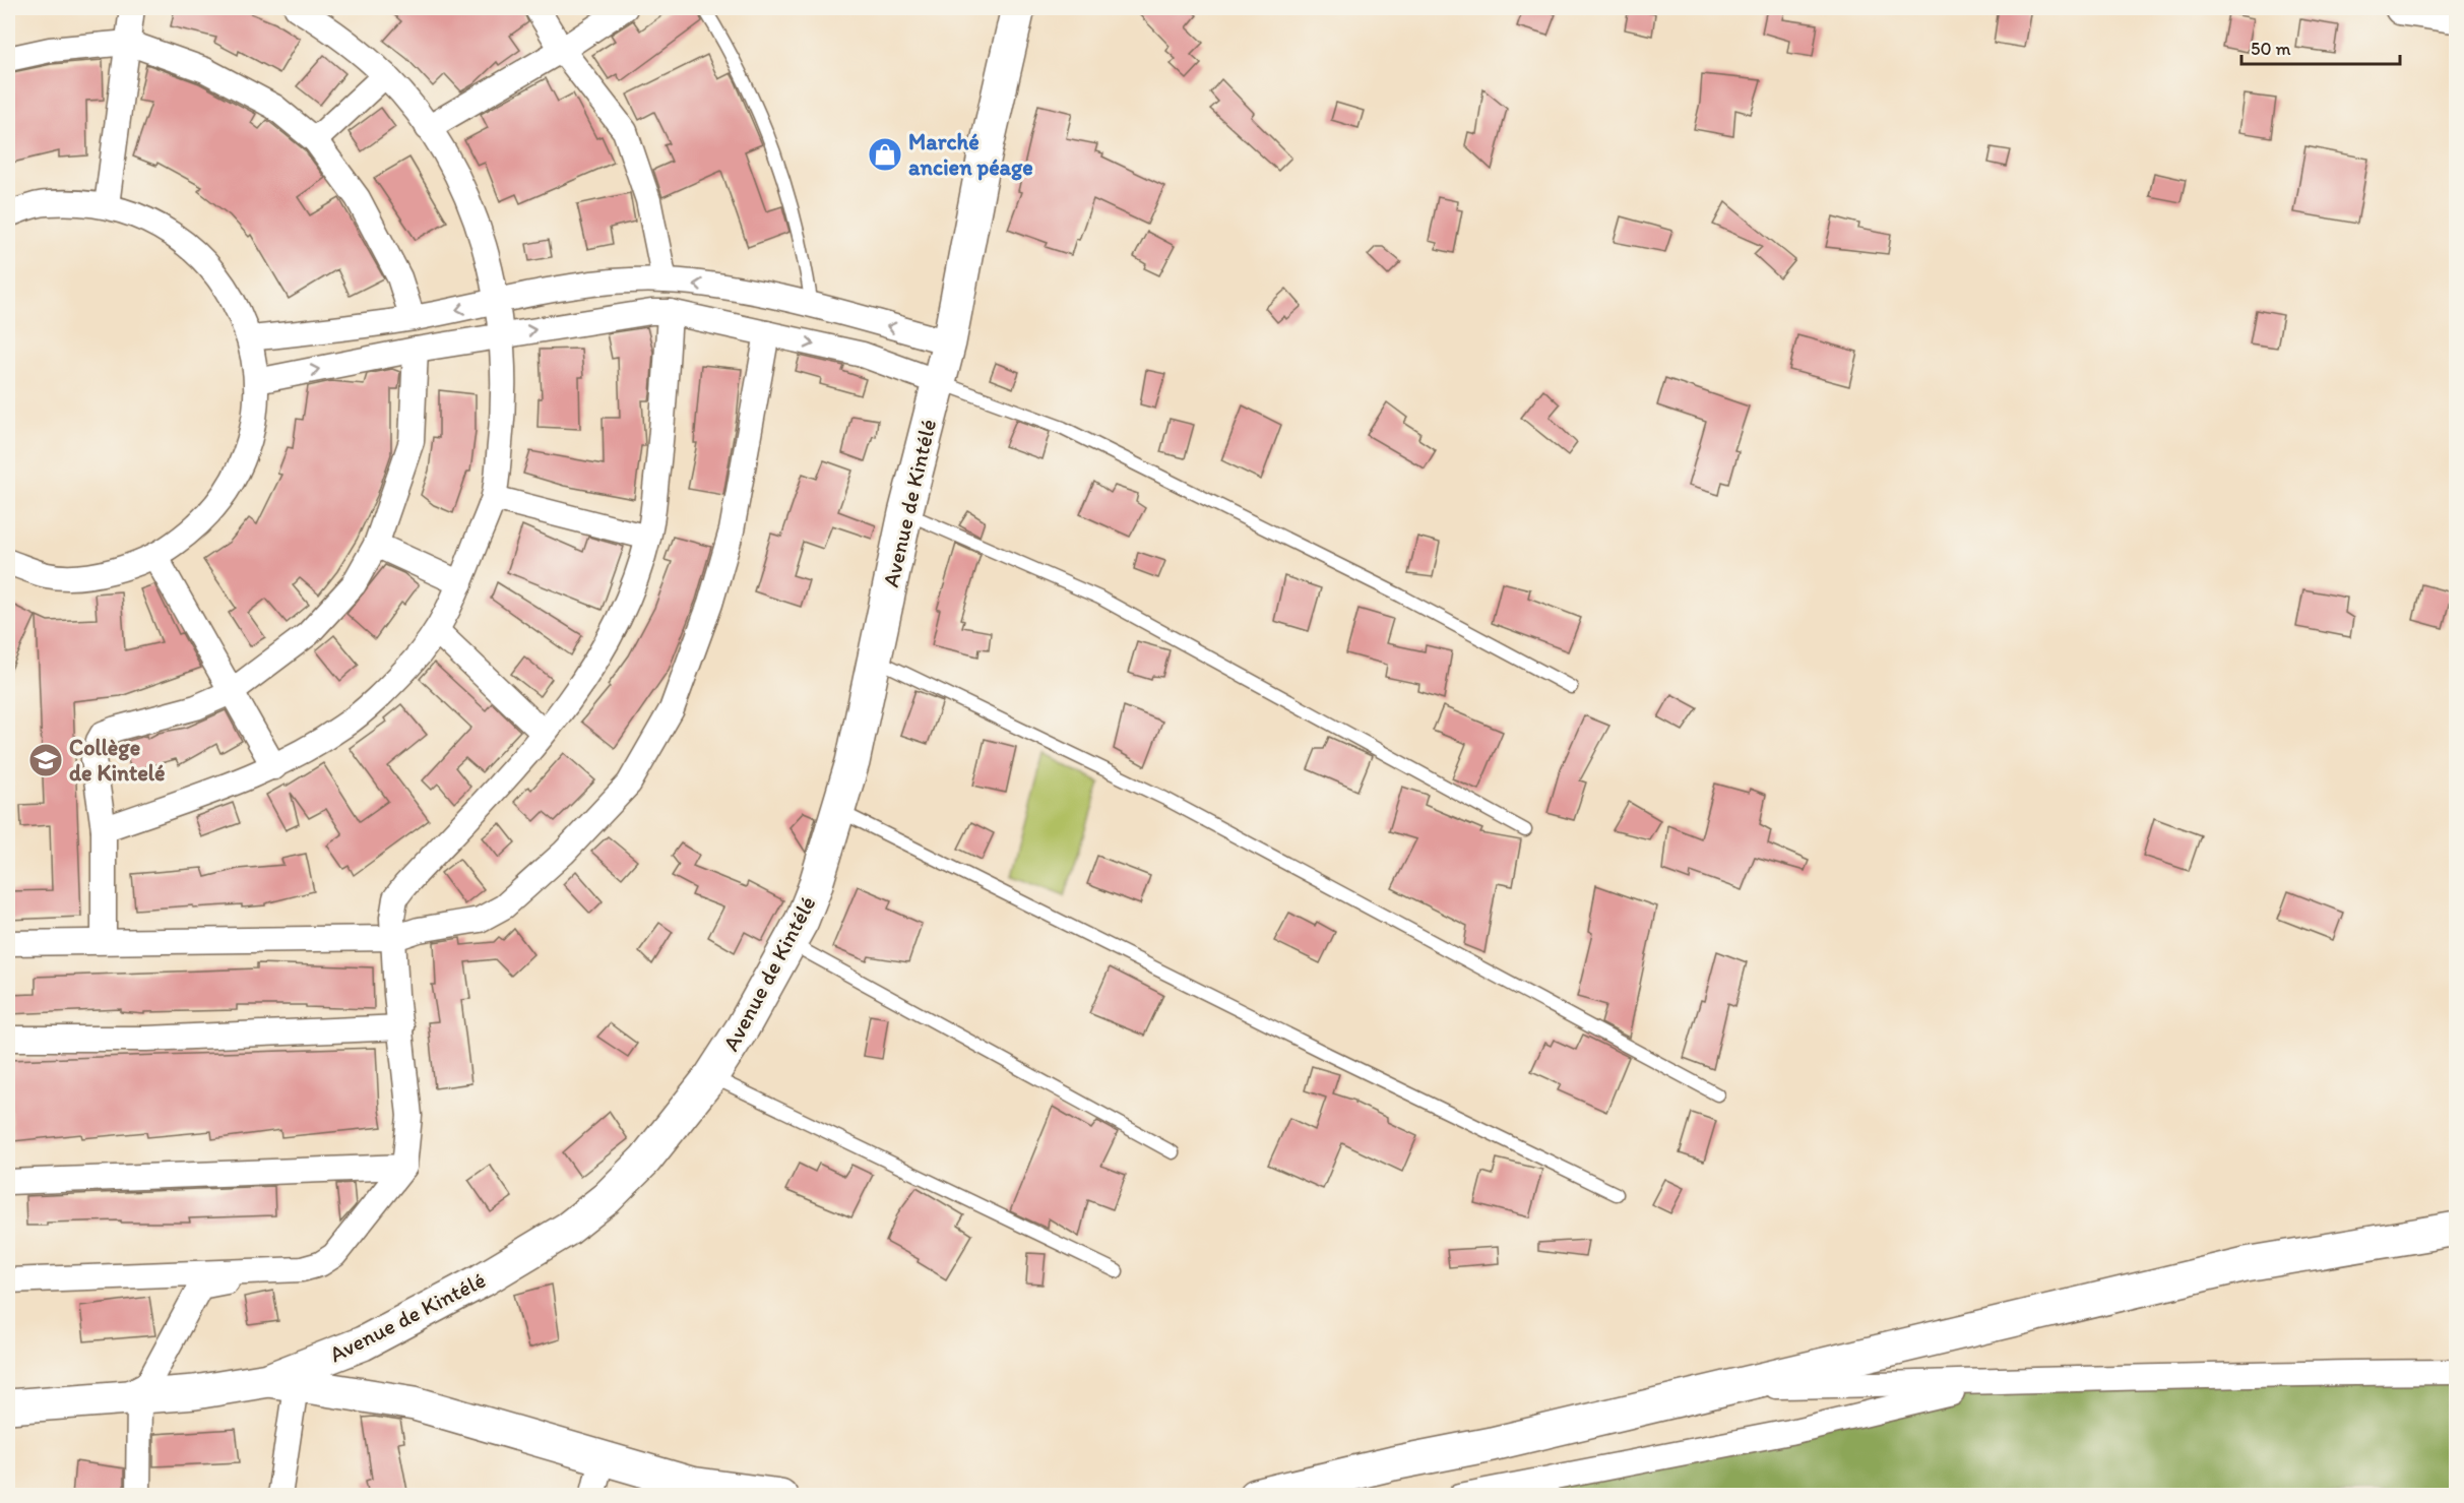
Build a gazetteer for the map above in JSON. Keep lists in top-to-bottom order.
{
  "streets": {
    "main road": ["Avenue de Kintélé"]
  },
  "places": {
    "shop": ["Marché ancien péage"],
    "school or university": ["Collège de Kintelé"]
  },
  "scale_bar": "50 m"
}
